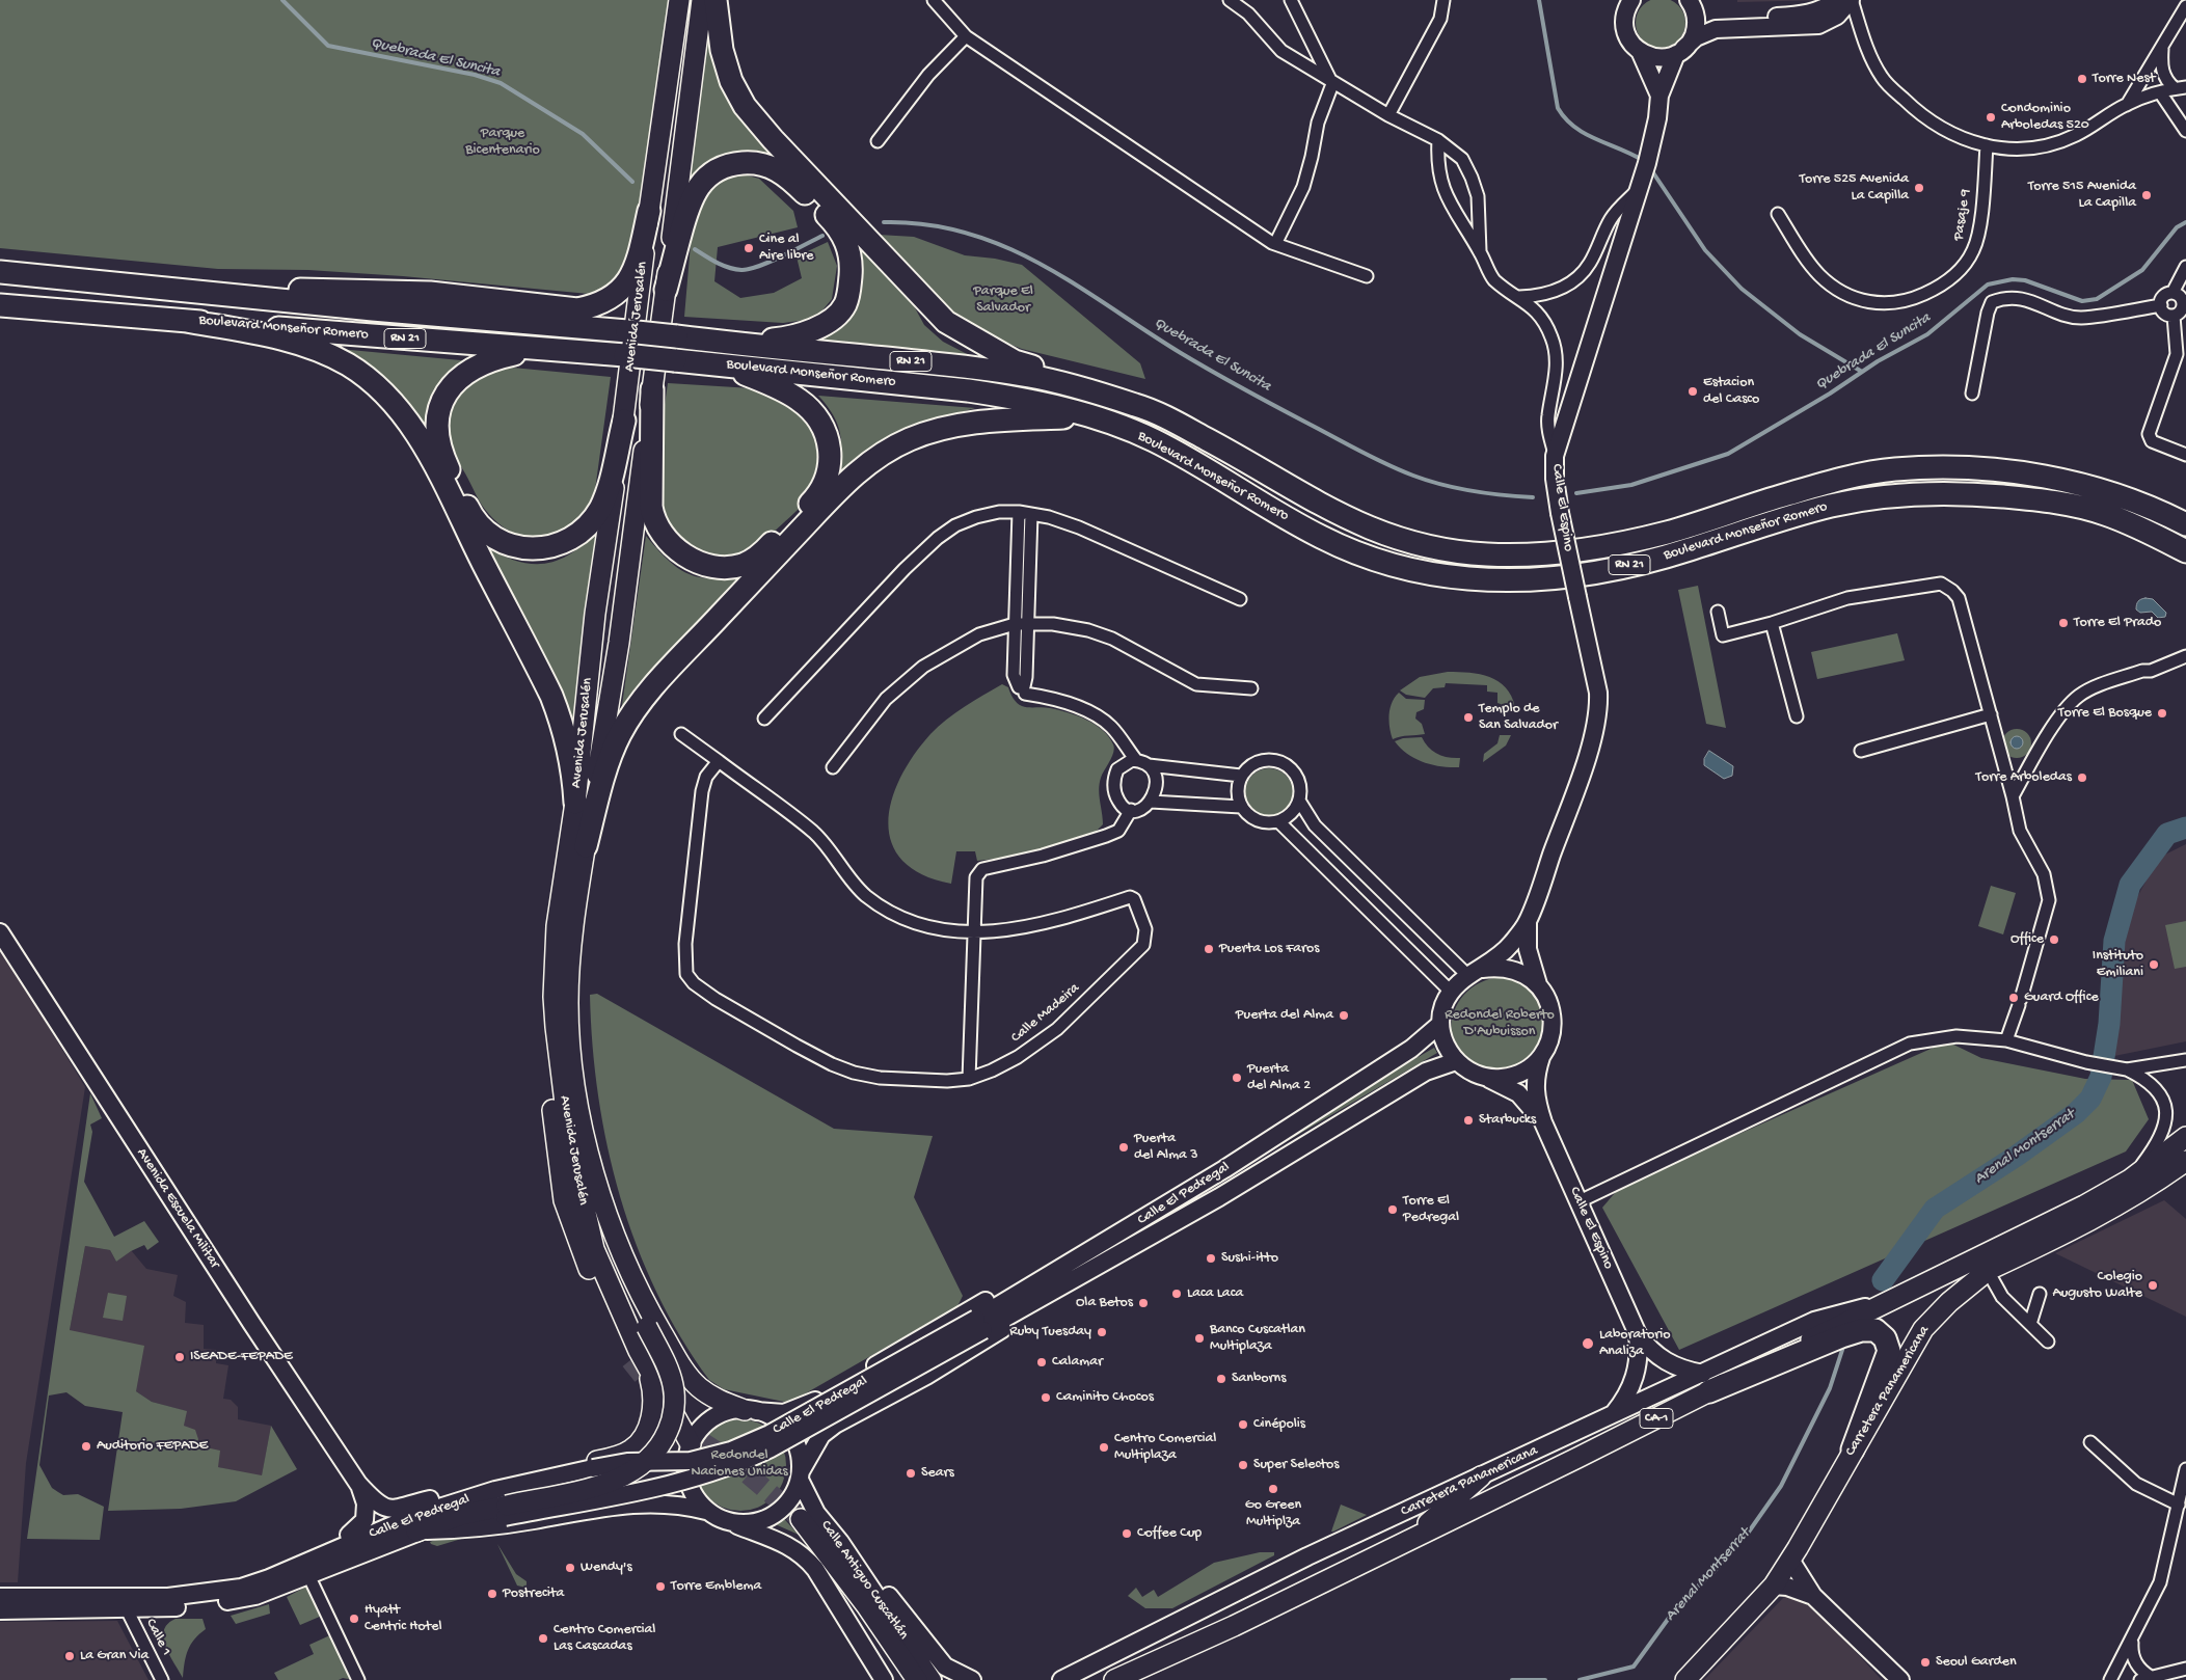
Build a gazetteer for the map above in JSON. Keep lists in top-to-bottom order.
{
  "streets": {
    "highway": ["Boulevard Monseñor Romero", "RN 21"],
    "main road": [
      "Avenida Jerusalén",
      "Calle El Espino",
      "Calle El Pedregal",
      "Avenida Escuela Militar",
      "Carretera Panamericana",
      "CA-1",
      "Calle Antiguo Cuscatlán"
    ],
    "street": ["Pasaje 9", "Calle Madeira", "Calle 1"]
  },
  "crossings": [
    ["Avenida Jerusalén", "Calle El Pedregal"],
    ["Avenida Jerusalén", "Calle Antiguo Cuscatlán"],
    ["Calle El Espino", "Calle El Pedregal"],
    ["Calle El Espino", "Carretera Panamericana"],
    ["Calle El Pedregal", "Calle Antiguo Cuscatlán"],
    ["Calle El Pedregal", "Calle 1"]
  ],
  "water": ["Quebrada El Suncita", "Arenal Montserrat"],
  "parks": [
    "Parque Bicentenario",
    "Parque El Salvador",
    "Redondel Roberto D'Aubuisson",
    "Redondel Naciones Unidas"
  ],
  "places": [
    "Torre Nest",
    "Condominio Arboledas 520",
    "Torre 525 Avenida La Capilla",
    "Torre 515 Avenida La Capilla",
    "Cine al Aire libre",
    "Estacion del Casco",
    "Torre El Prado",
    "Torre El Bosque",
    "Templo de San Salvador",
    "Torre Arboledas",
    "Office",
    "Puerta Los Faros",
    "Instituto Emiliani",
    "Guard Office",
    "Puerta del Alma",
    "Puerta del Alma 2",
    "Starbucks",
    "Puerta del Alma 3",
    "Torre El Pedregal",
    "Sushi-itto",
    "Colegio Augusto Walte",
    "Laca Laca",
    "Ola Betos",
    "Ruby Tuesday",
    "Banco Cuscatlan Multiplaza",
    "Laboratorio Analiza",
    "ISEADE-FEPADE",
    "Calamar",
    "Sanborns",
    "Caminito Chocos",
    "Cinépolis",
    "Auditorio FEPADE",
    "Centro Comercial Multiplaza",
    "Super Selectos",
    "Sears",
    "Go Green Multiplza",
    "Coffee Cup",
    "Wendy's",
    "Torre Emblema",
    "Postrecita",
    "Hyatt Centric Hotel",
    "Centro Comercial Las Cascadas",
    "La Gran Via",
    "Seoul Garden"
  ]
}
